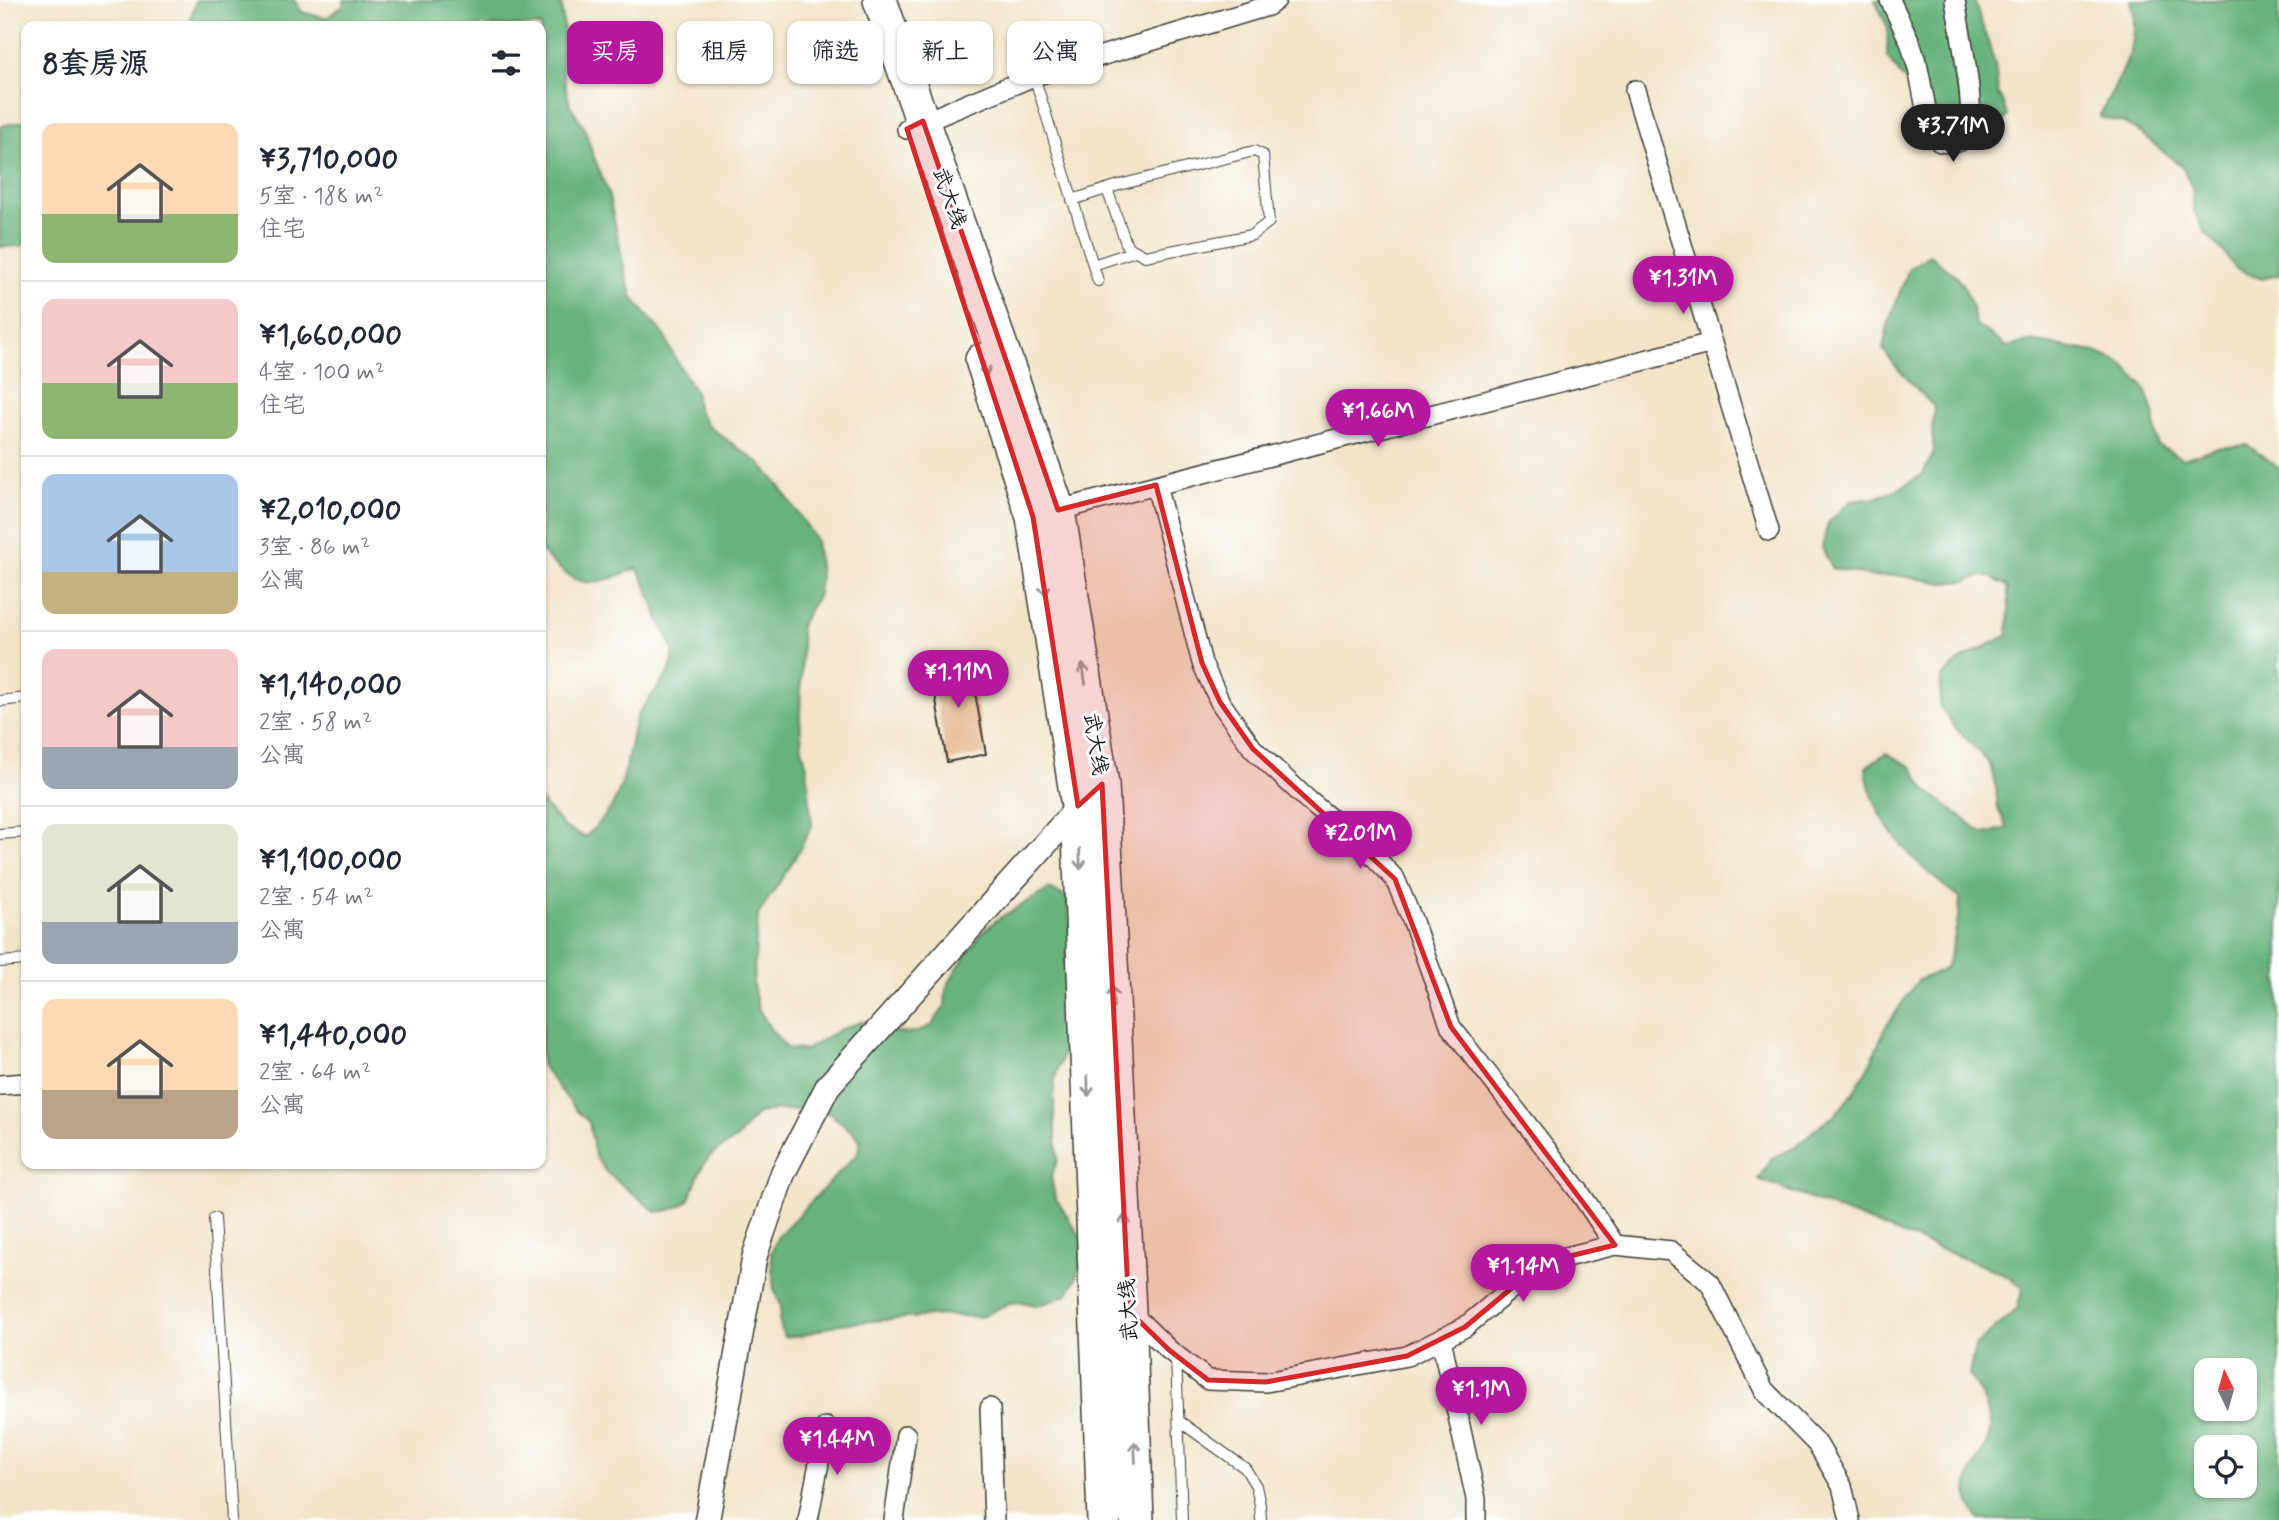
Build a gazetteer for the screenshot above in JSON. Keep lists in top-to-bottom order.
{
  "streets": {
    "highway": ["武大线"]
  },
  "north": "top",
  "page": {
    "chip": [
      "买房",
      "租房",
      "筛选",
      "新上",
      "公寓"
    ],
    "heading": "8套房源",
    "price": [
      "¥3.71M",
      "¥1.31M",
      "¥1.66M",
      "¥1.11M",
      "¥2.01M",
      "¥1.14M",
      "¥1.1M",
      "¥1.44M"
    ],
    "list": [
      {
        "name": "¥3,710,000",
        "note": "5室 · 188 m² · 住宅"
      },
      {
        "name": "¥1,660,000",
        "note": "4室 · 100 m² · 住宅"
      },
      {
        "name": "¥2,010,000",
        "note": "3室 · 86 m² · 公寓"
      },
      {
        "name": "¥1,140,000",
        "note": "2室 · 58 m² · 公寓"
      },
      {
        "name": "¥1,100,000",
        "note": "2室 · 54 m² · 公寓"
      },
      {
        "name": "¥1,440,000",
        "note": "2室 · 64 m² · 公寓"
      }
    ]
  }
}
